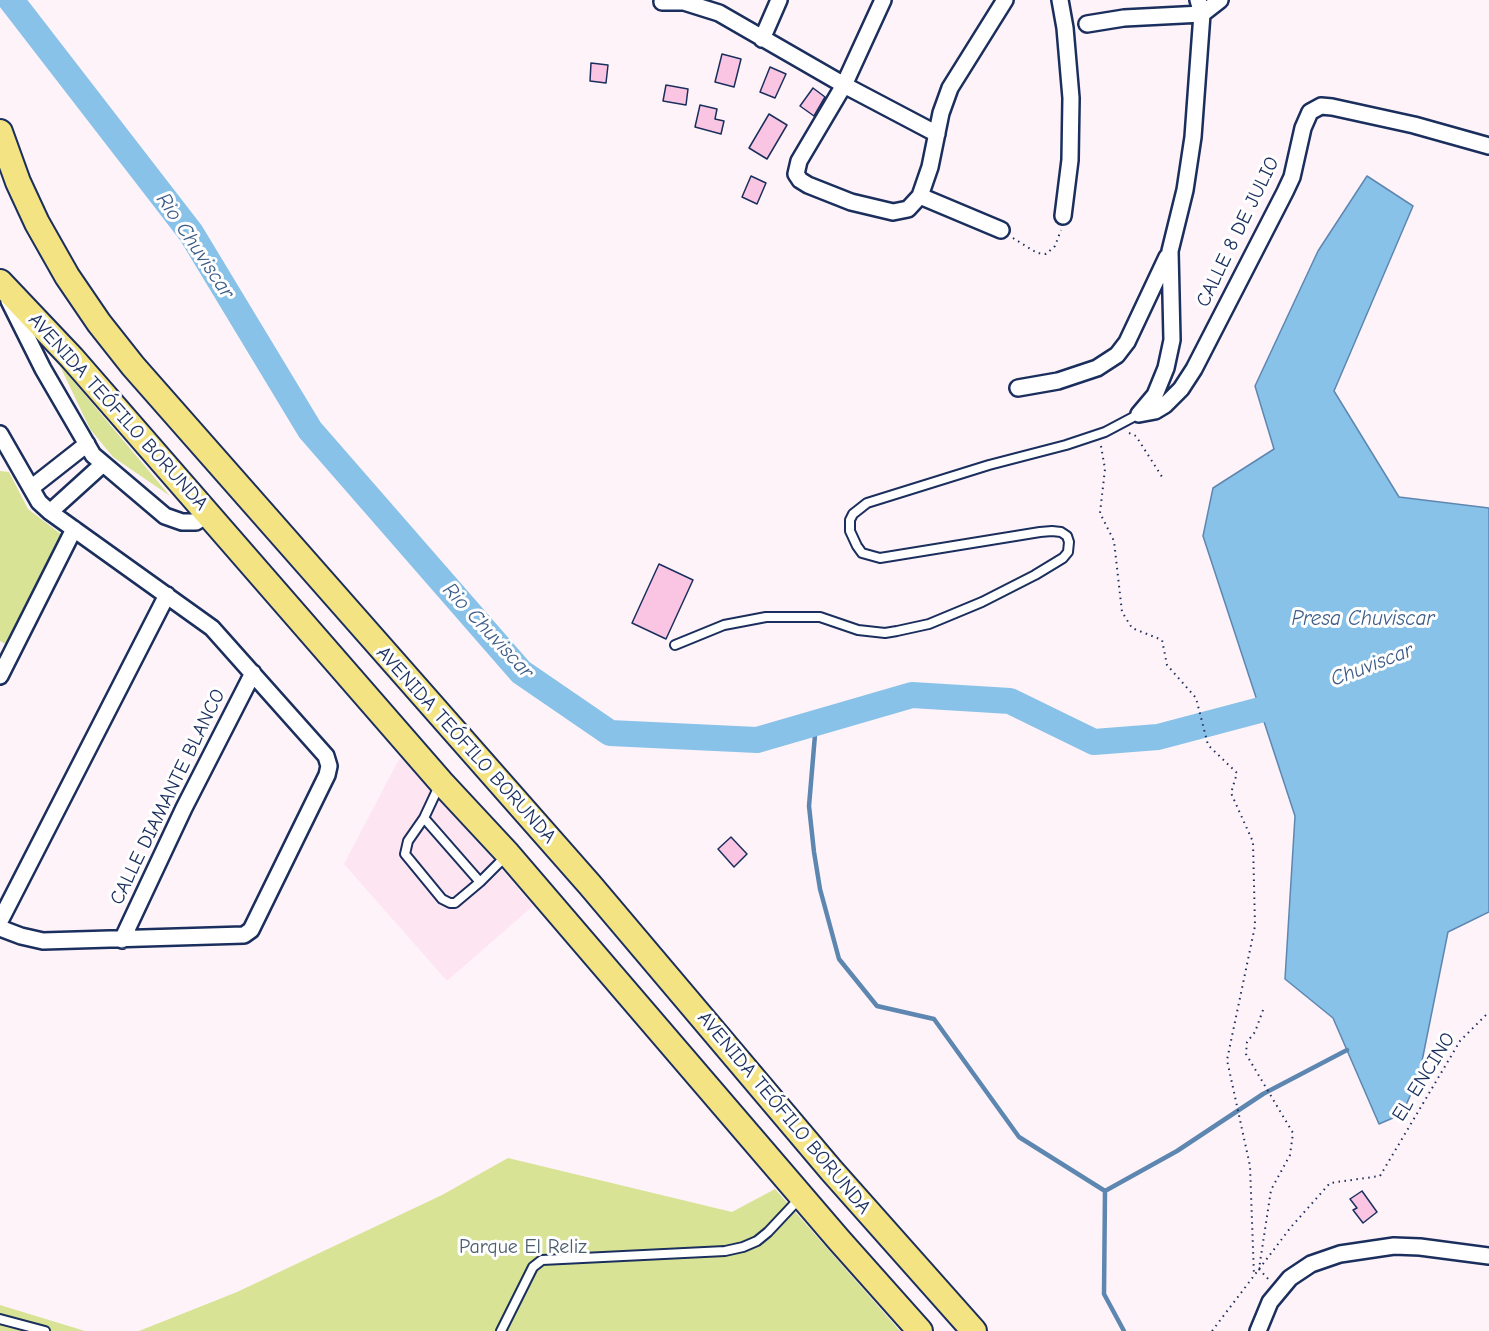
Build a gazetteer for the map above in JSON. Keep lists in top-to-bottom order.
{
  "streets": {
    "main road": ["AVENIDA TEÓFILO BORUNDA"],
    "street": ["CALLE 8 DE JULIO", "CALLE DIAMANTE BLANCO"],
    "path": ["EL ENCINO"]
  },
  "water": ["Rio Chuviscar", "Presa Chuviscar", "Chuviscar"],
  "parks": ["Parque El Reliz"]
}
